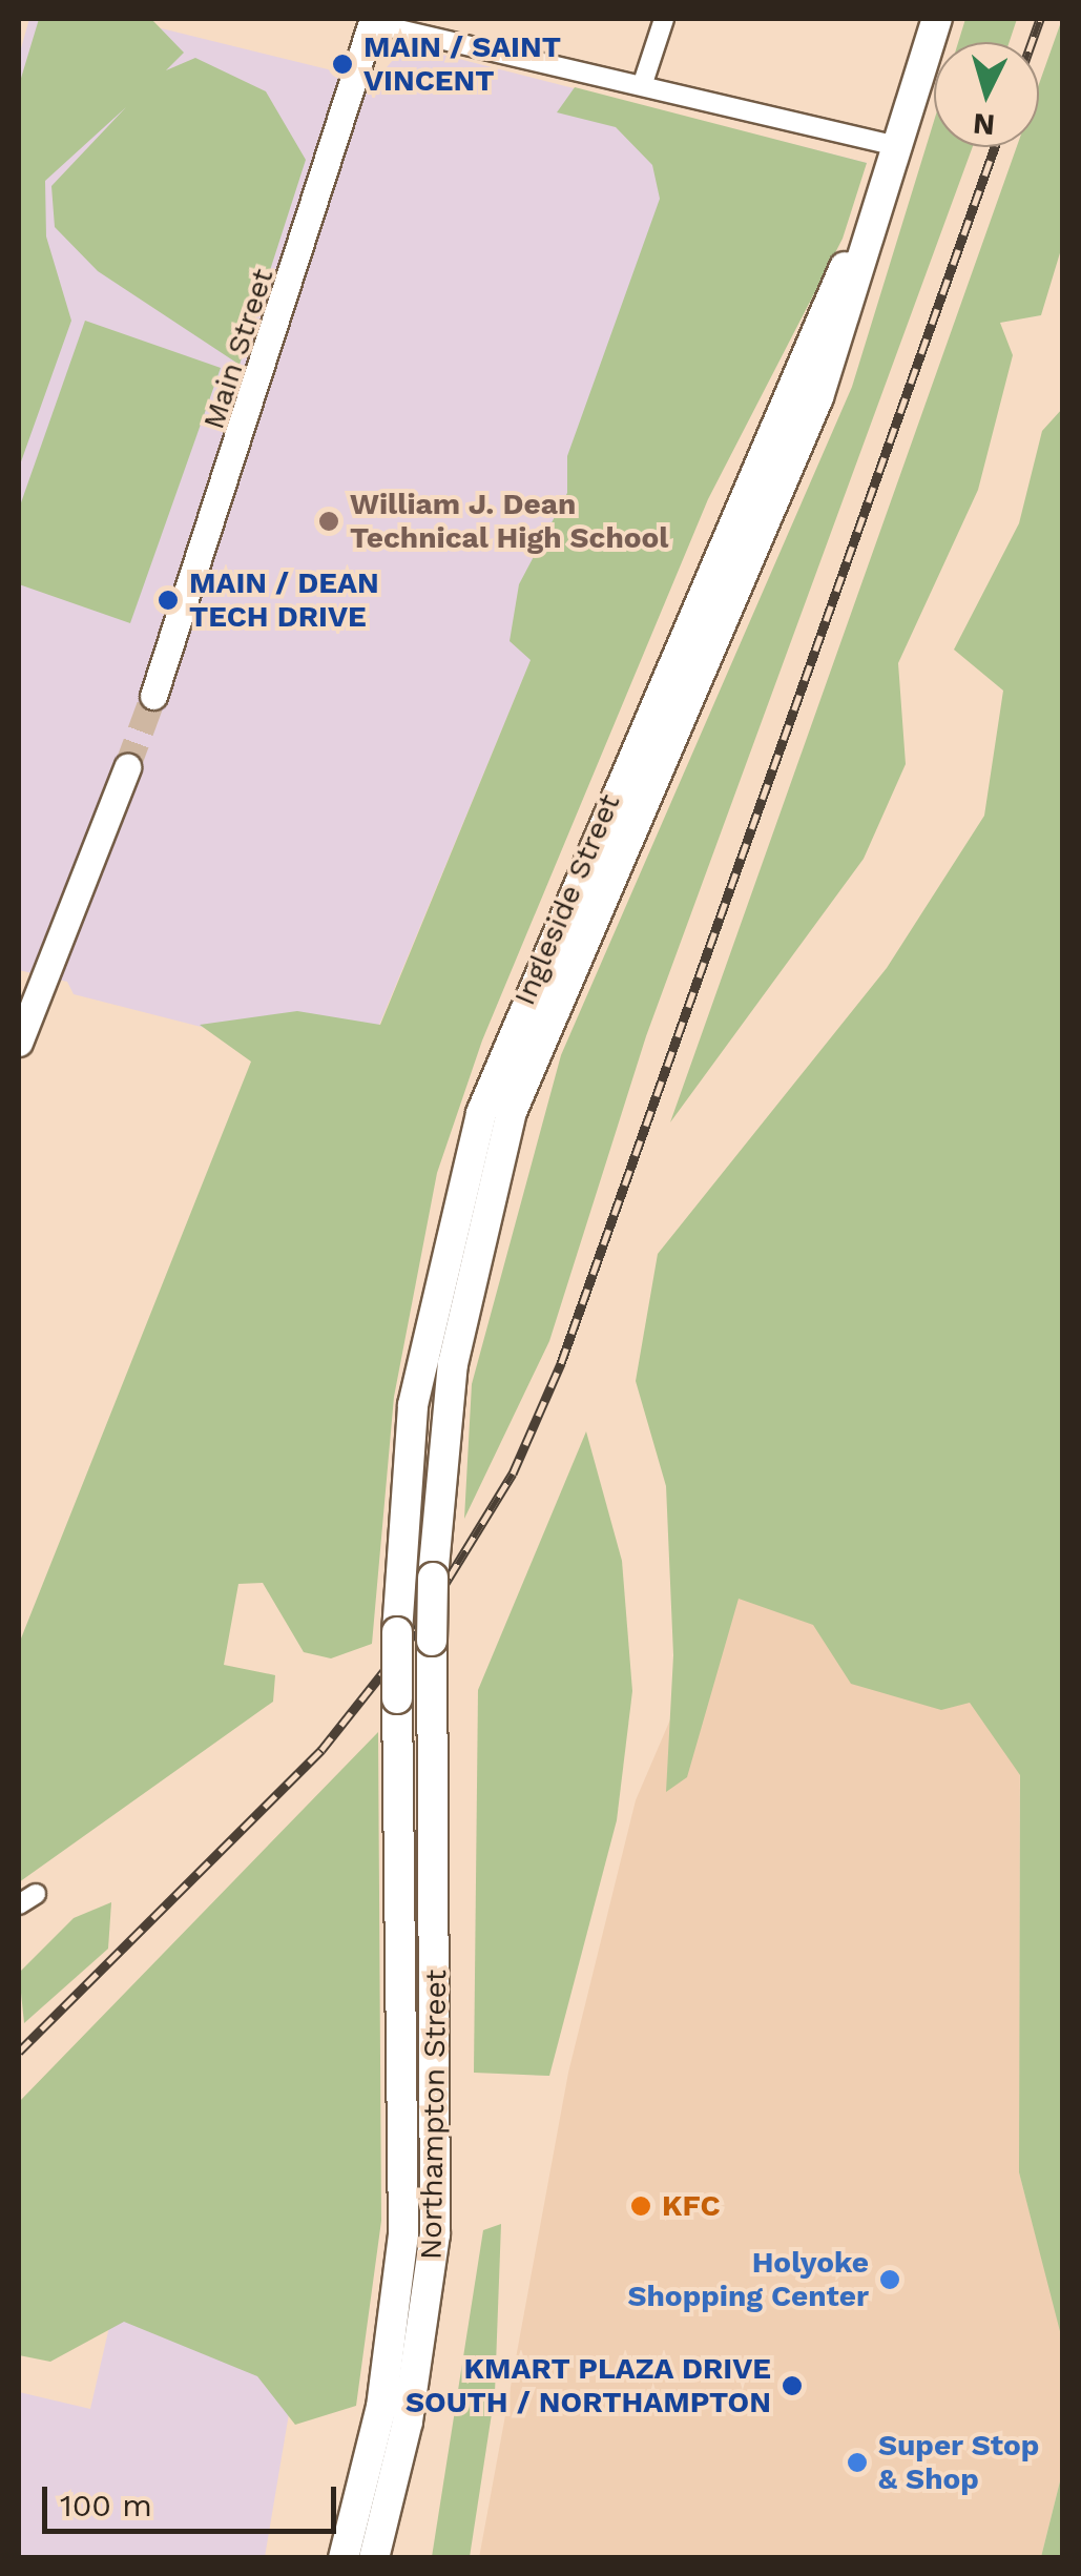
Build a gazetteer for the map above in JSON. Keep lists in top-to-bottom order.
{
  "streets": {
    "main road": ["Main Street", "Ingleside Street", "Northampton Street"]
  },
  "crossings": [
    ["Ingleside Street", "Northampton Street"]
  ],
  "places": [
    "MAIN / SAINT VINCENT",
    "William J. Dean Technical High School",
    "MAIN / DEAN TECH DRIVE",
    "KFC",
    "Holyoke Shopping Center",
    "KMART PLAZA DRIVE SOUTH / NORTHAMPTON",
    "Super Stop & Shop"
  ],
  "scale_bar": "100 m",
  "north": "bottom"
}
